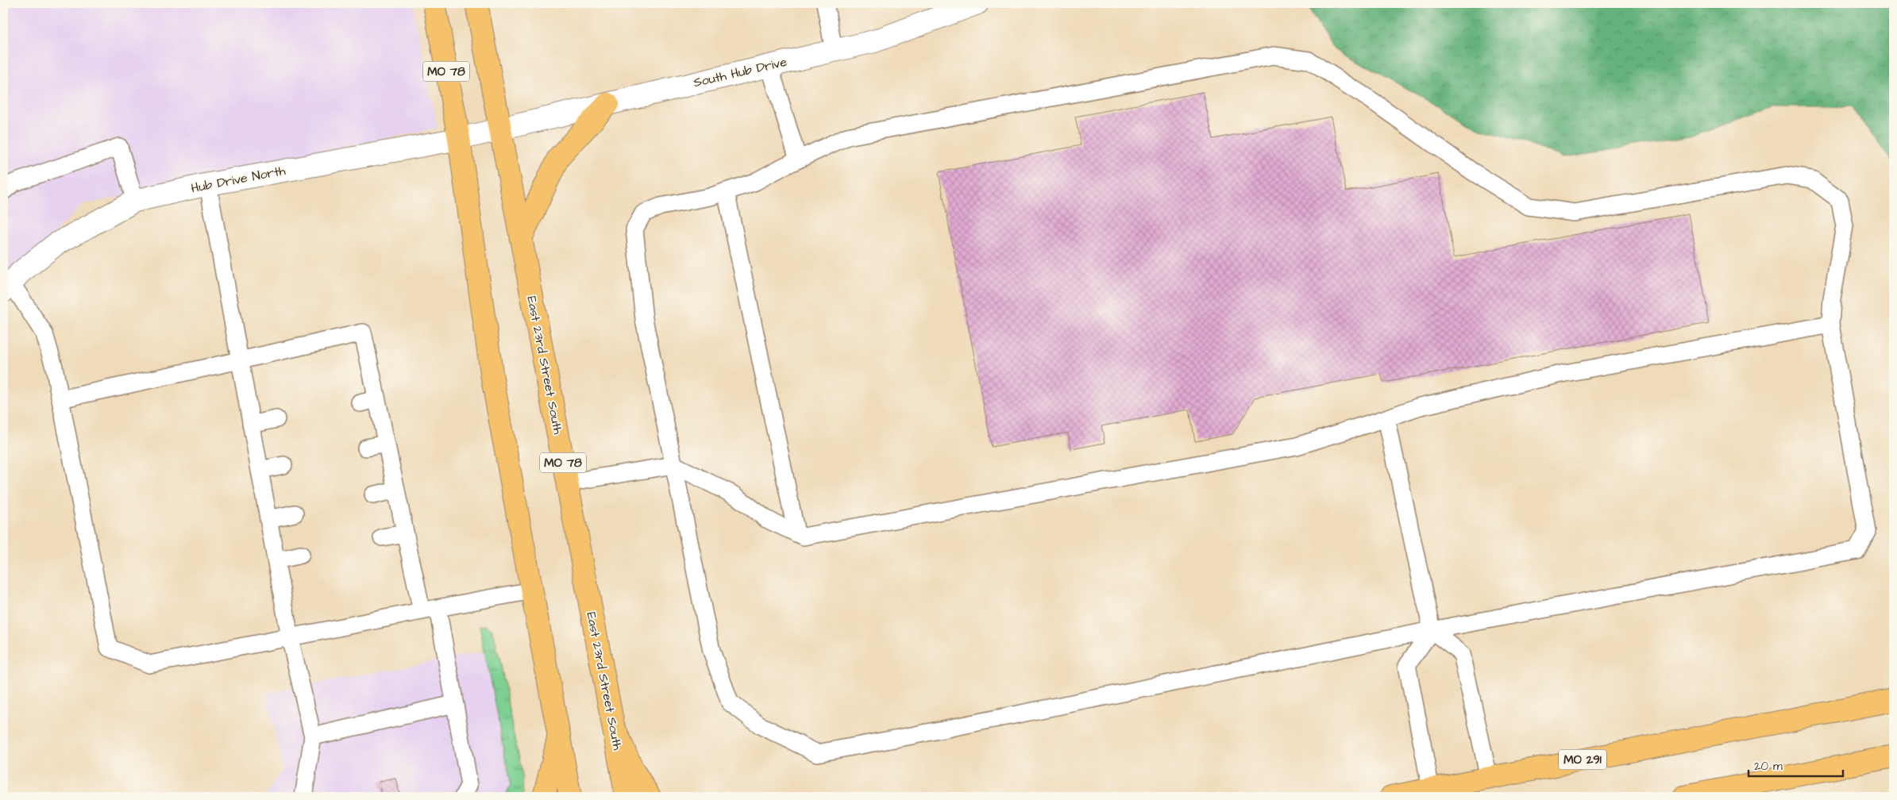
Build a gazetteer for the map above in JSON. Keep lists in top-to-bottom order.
{
  "streets": {
    "main road": ["MO 78", "East 23rd Street South", "MO 291"],
    "street": ["South Hub Drive", "Hub Drive North"]
  },
  "crossings": [
    ["MO 78", "Hub Drive North"],
    ["South Hub Drive", "Hub Drive North"],
    ["South Hub Drive", "East 23rd Street South"],
    ["Hub Drive North", "East 23rd Street South"]
  ],
  "scale_bar": "20 m"
}
